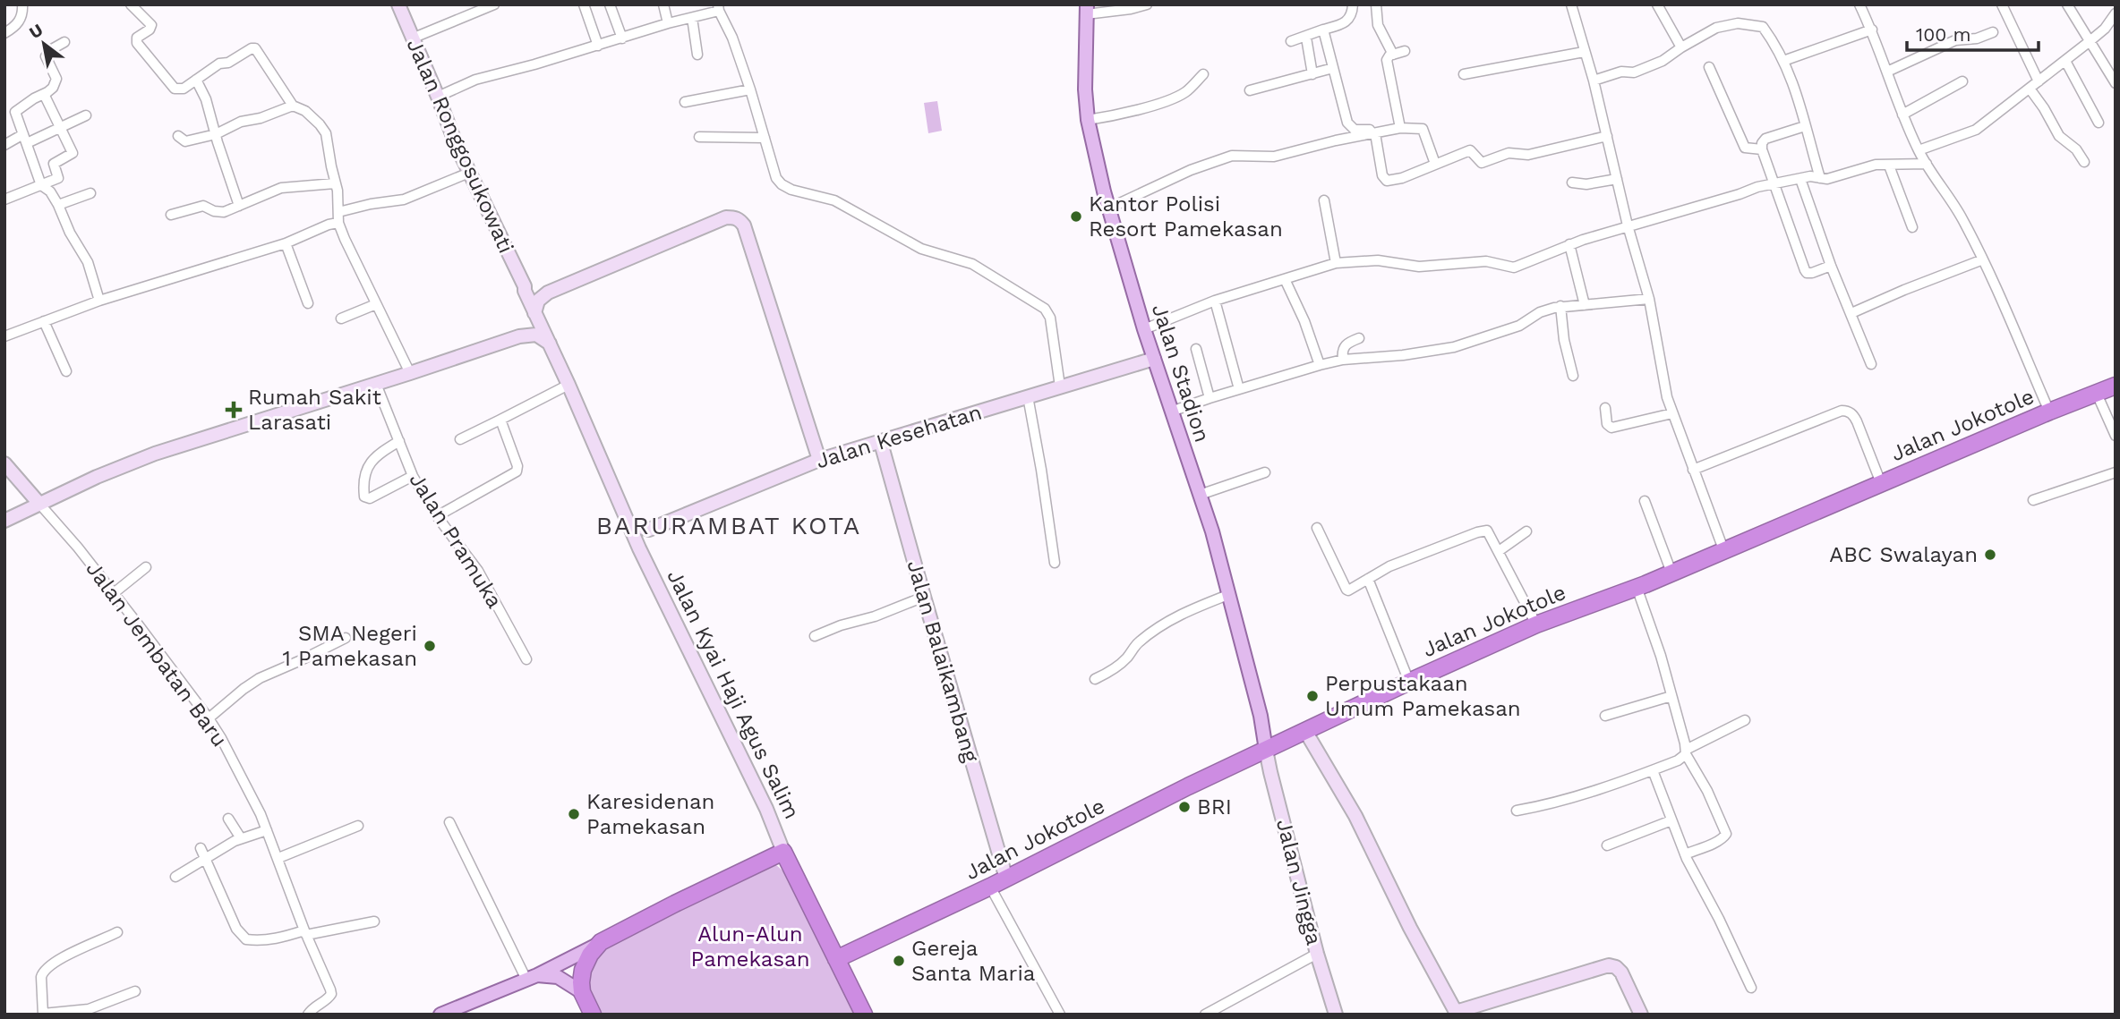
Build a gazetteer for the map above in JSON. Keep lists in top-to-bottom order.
{
  "streets": {
    "highway": ["Jalan Jokotole", "Jalan Kyai Haji Agus Salim"],
    "main road": [
      "Jalan Ronggosukowati",
      "Jalan Stadion",
      "Jalan Kesehatan",
      "Jalan Balaikambang",
      "Jalan Jingga"
    ],
    "street": ["Jalan Pramuka", "Jalan Jembatan Baru"]
  },
  "crossings": [
    ["Jalan Ronggosukowati", "Jalan Kyai Haji Agus Salim"],
    ["Jalan Stadion", "Jalan Jokotole"],
    ["Jalan Stadion", "Jalan Kesehatan"],
    ["Jalan Stadion", "Jalan Jingga"],
    ["Jalan Jokotole", "Jalan Balaikambang"],
    ["Jalan Jokotole", "Jalan Kyai Haji Agus Salim"],
    ["Jalan Jokotole", "Jalan Jingga"],
    ["Jalan Kesehatan", "Jalan Balaikambang"]
  ],
  "districts": ["BARURAMBAT KOTA"],
  "parks": ["Alun-Alun Pamekasan"],
  "places": {
    "other": [
      "Kantor Polisi Resort Pamekasan",
      "ABC Swalayan",
      "SMA Negeri 1 Pamekasan",
      "Perpustakaan Umum Pamekasan",
      "BRI",
      "Karesidenan Pamekasan",
      "Gereja Santa Maria"
    ],
    "health": ["Rumah Sakit Larasati"]
  },
  "scale_bar": "100 m",
  "north": "top left"
}
